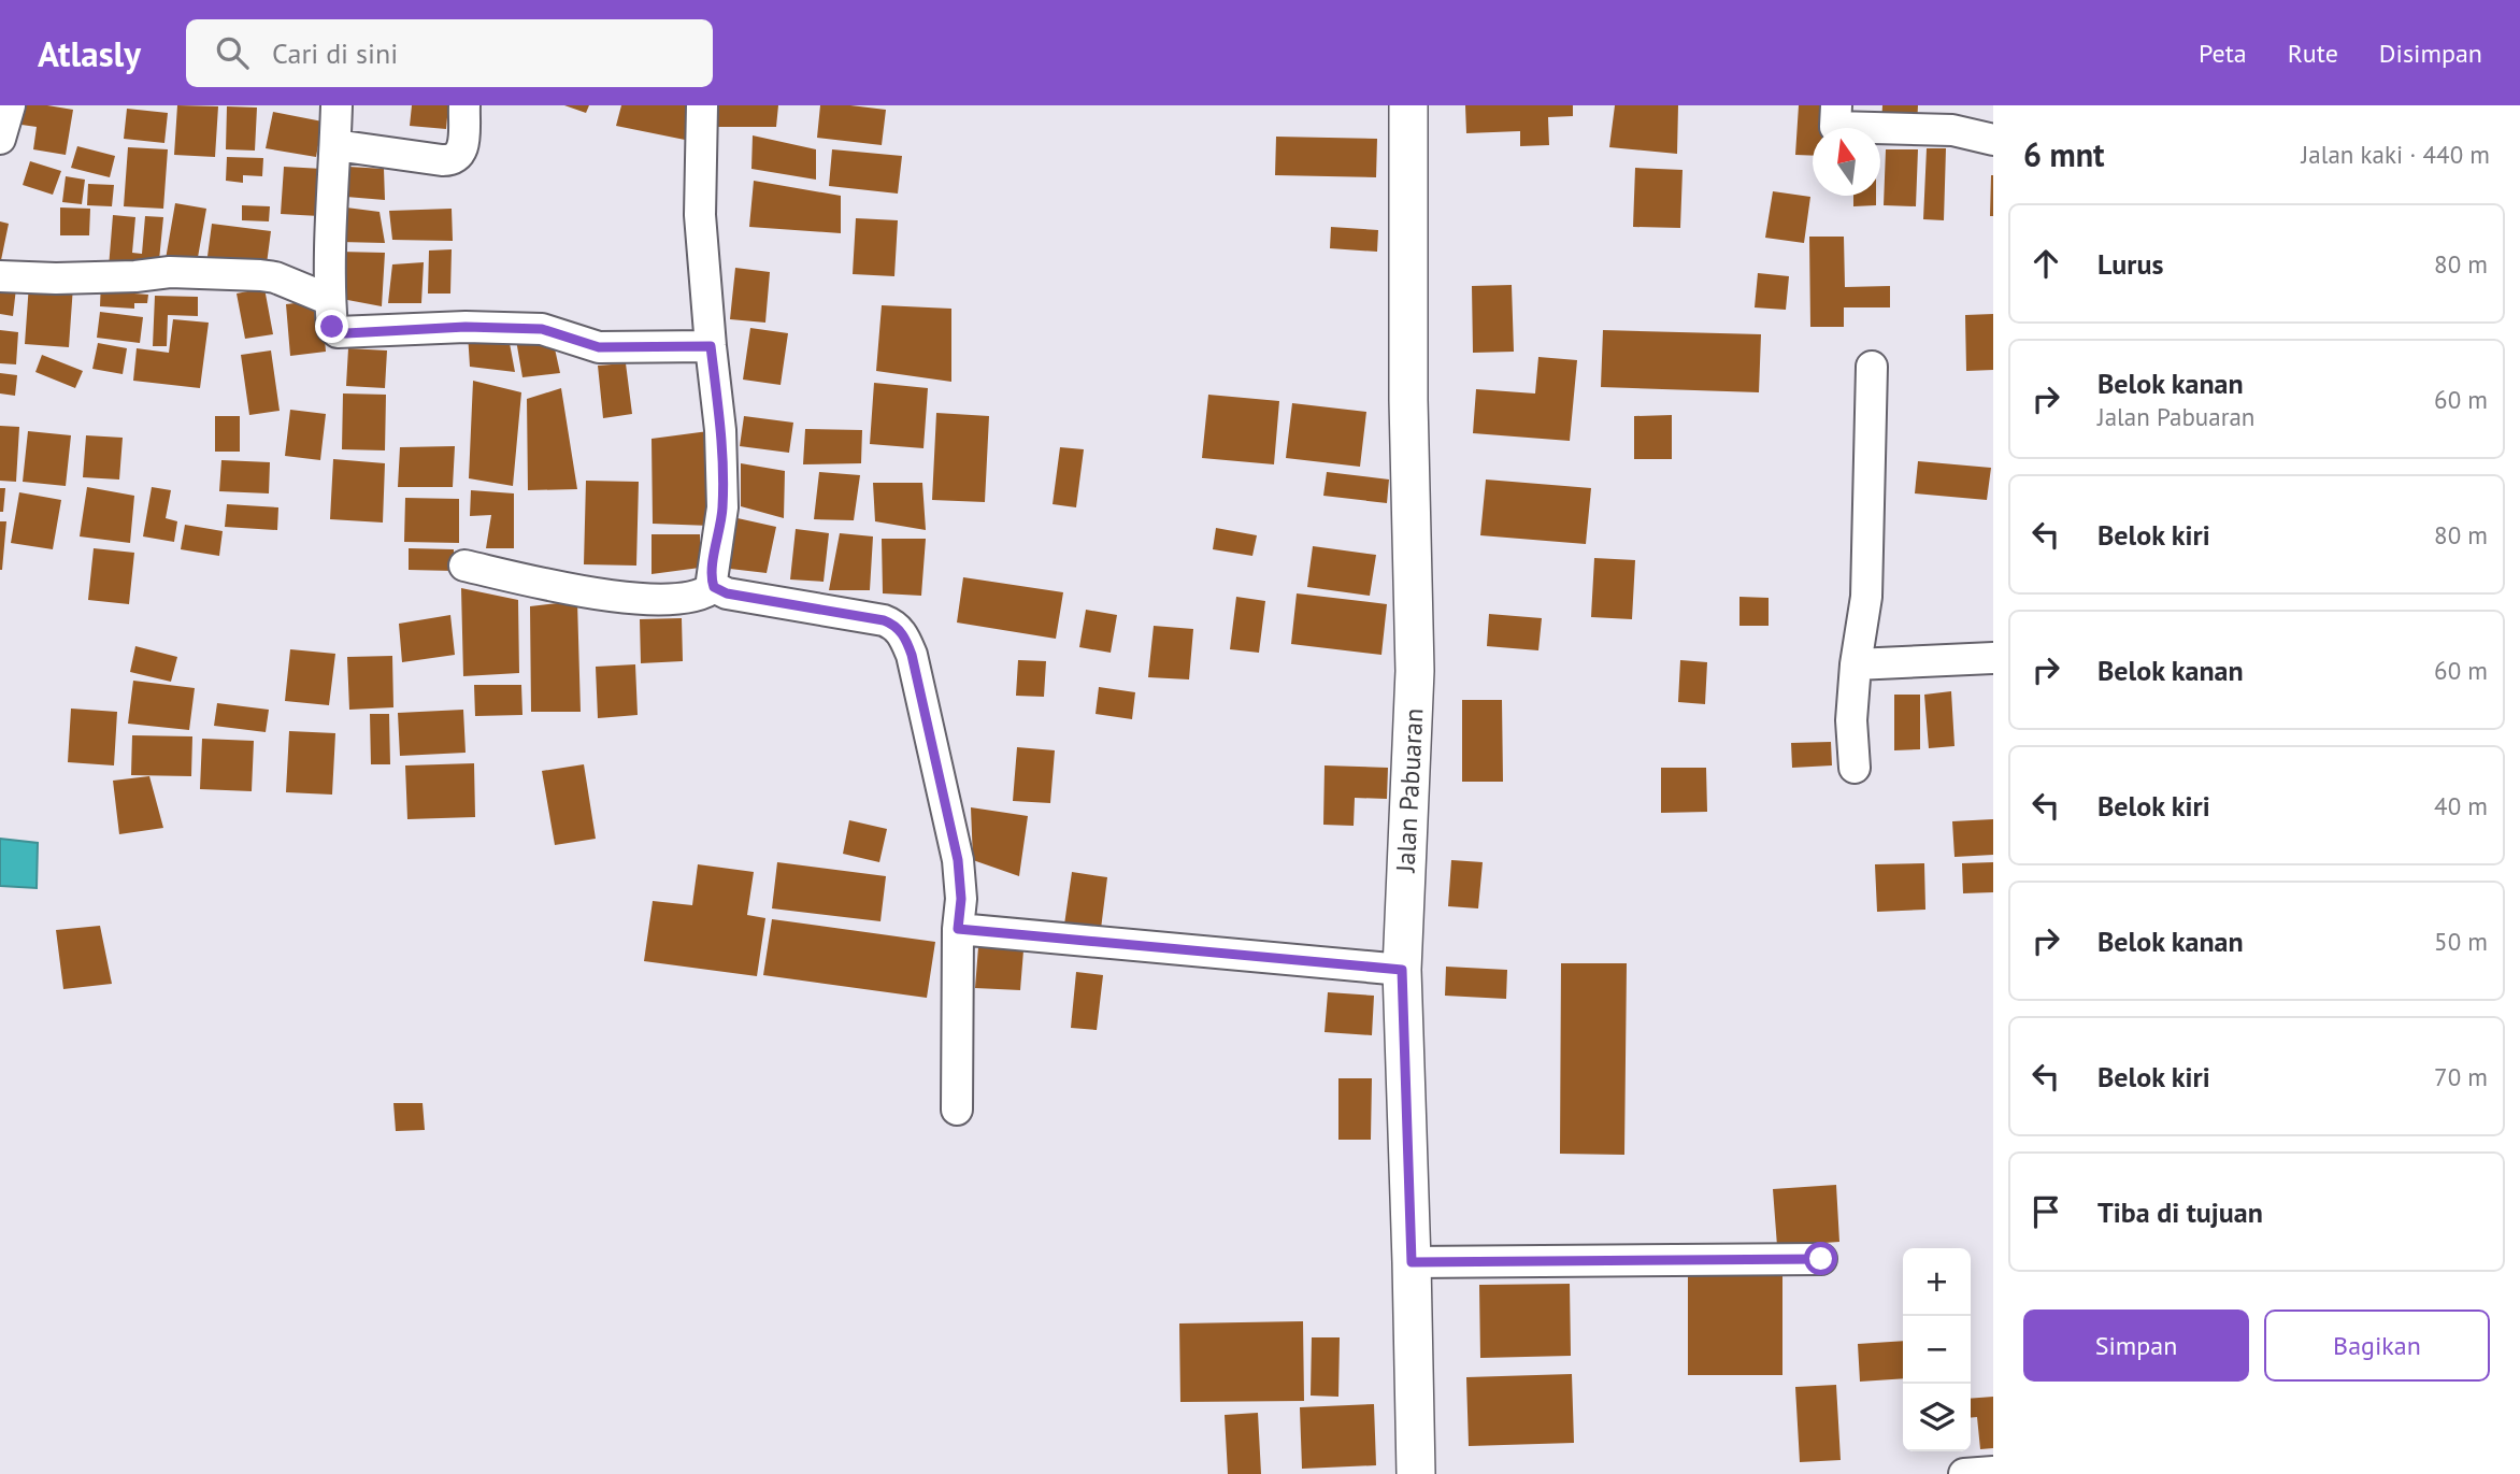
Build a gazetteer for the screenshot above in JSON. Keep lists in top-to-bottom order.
{
  "streets": {
    "street": ["Jalan Pabuaran"]
  },
  "north": "top",
  "page": {
    "header": "Atlasly",
    "search": "Cari di sini",
    "nav": ["Peta", "Rute", "Disimpan"],
    "heading": ["6 mnt", "Jalan kaki · 440 m"],
    "list": [
      ["Lurus", "80 m"],
      ["Belok kanan", "Jalan Pabuaran", "60 m"],
      ["Belok kiri", "80 m"],
      ["Belok kanan", "60 m"],
      ["Belok kiri", "40 m"],
      ["Belok kanan", "50 m"],
      ["Belok kiri", "70 m"],
      "Tiba di tujuan"
    ],
    "map_buttons": ["+", "−"],
    "buttons": ["Simpan", "Bagikan"]
  }
}
